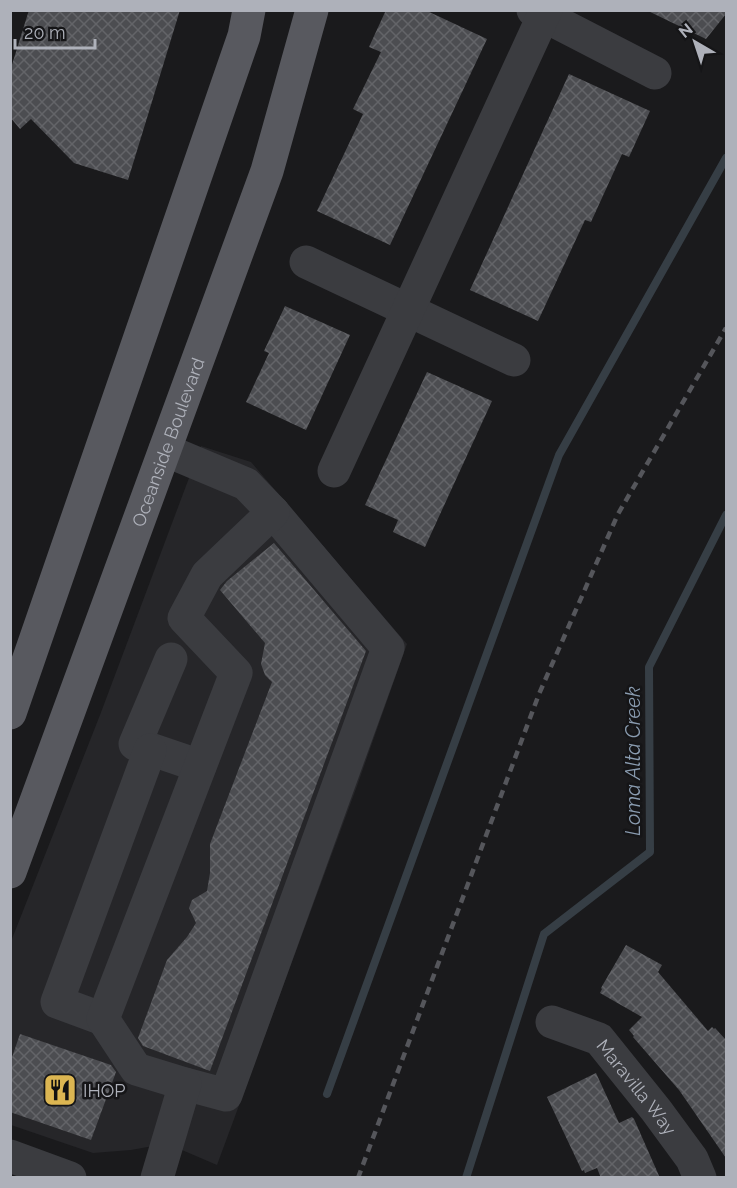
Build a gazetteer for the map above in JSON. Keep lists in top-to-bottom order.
{
  "streets": {
    "main road": ["Oceanside Boulevard"],
    "street": ["Maravilla Way"]
  },
  "water": ["Loma Alta Creek"],
  "places": {
    "restaurant": ["IHOP"]
  },
  "scale_bar": "20 m",
  "north": "top left"
}
